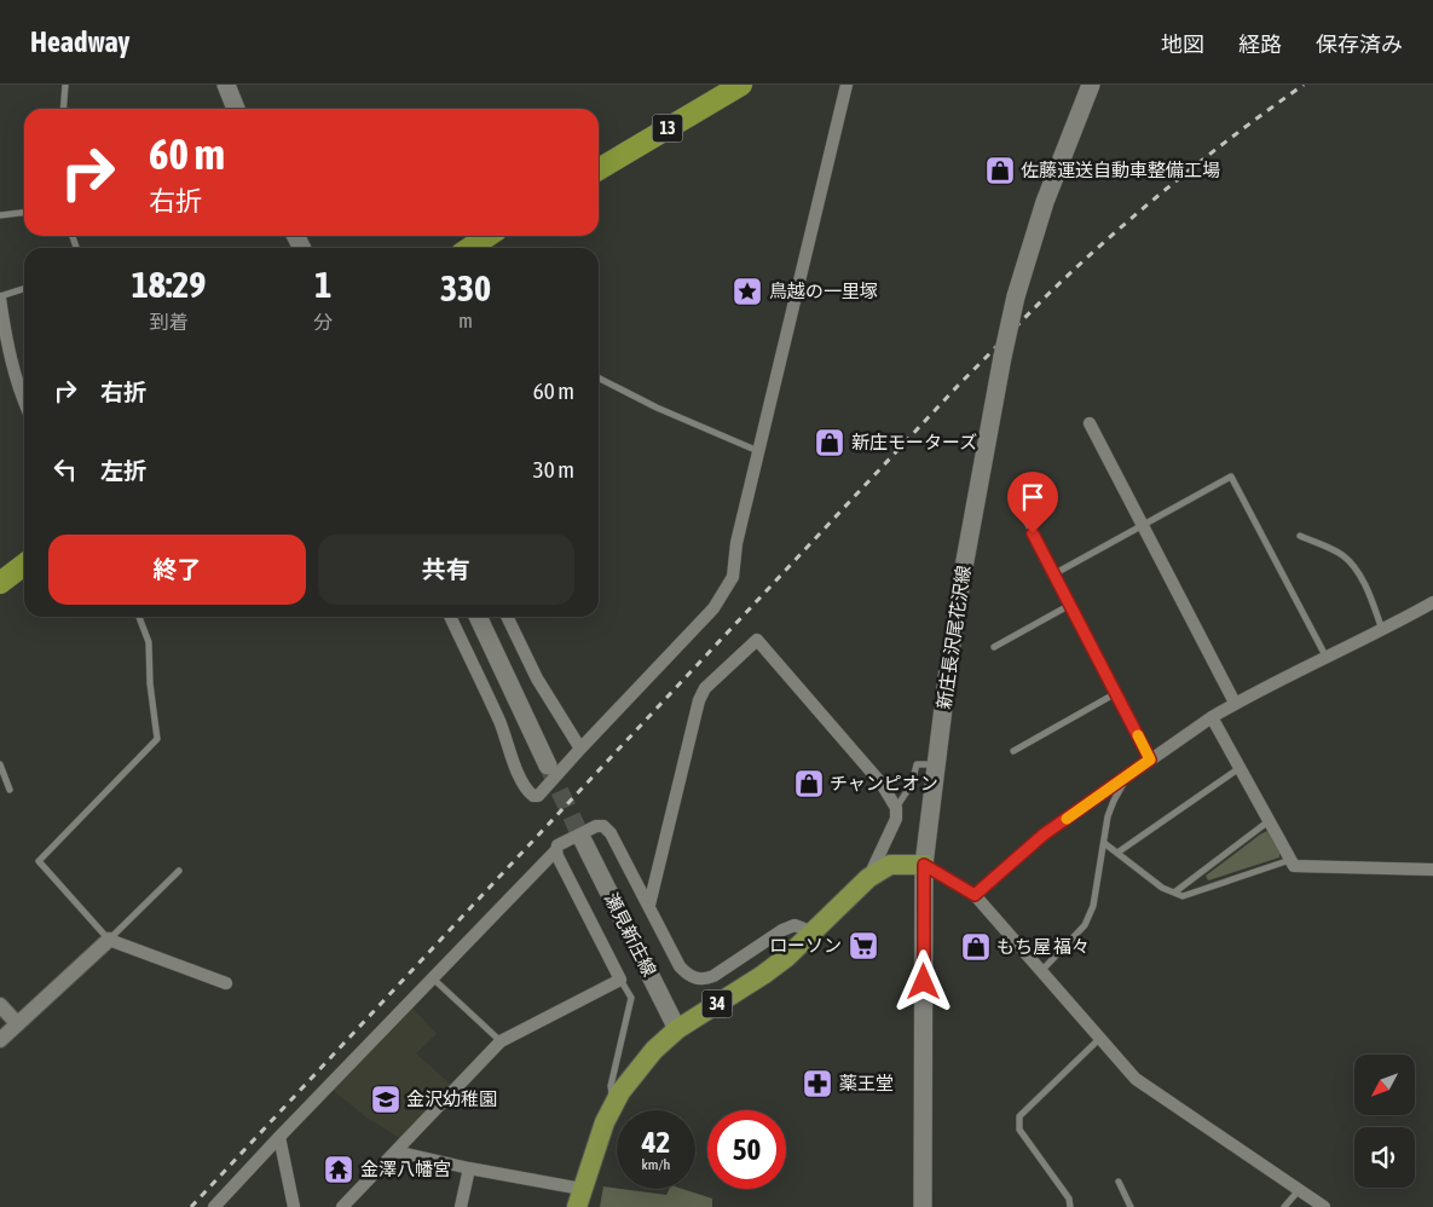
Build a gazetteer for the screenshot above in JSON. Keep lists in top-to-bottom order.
{
  "streets": {
    "highway": ["13"],
    "main road": ["新庄長沢尾花沢線", "瀬見新庄線", "34"]
  },
  "crossings": [
    ["新庄長沢尾花沢線", "34"],
    ["瀬見新庄線", "34"]
  ],
  "places": {
    "shop": [
      "佐藤運送自動車整備工場",
      "新庄モーターズ",
      "チャンピオン",
      "もち屋 福々"
    ],
    "place": ["鳥越の一里塚"],
    "supermarket": ["ローソン"],
    "pharmacy": ["薬王堂"],
    "school or university": ["金沢幼稚園"],
    "temple": ["金澤八幡宮"]
  },
  "north": "bottom left",
  "page": {
    "header": "Headway",
    "nav": ["地図", "経路", "保存済み"],
    "turn": ["60 m", "右折"],
    "eta": [
      "18:29",
      "到着",
      "1",
      "分",
      "330",
      "m"
    ],
    "list": [
      {
        "name": "右折",
        "value": "60 m"
      },
      {
        "name": "左折",
        "value": "30 m"
      }
    ],
    "buttons": ["終了", "共有"],
    "speed": "42 km/h",
    "limit": "50"
  }
}
